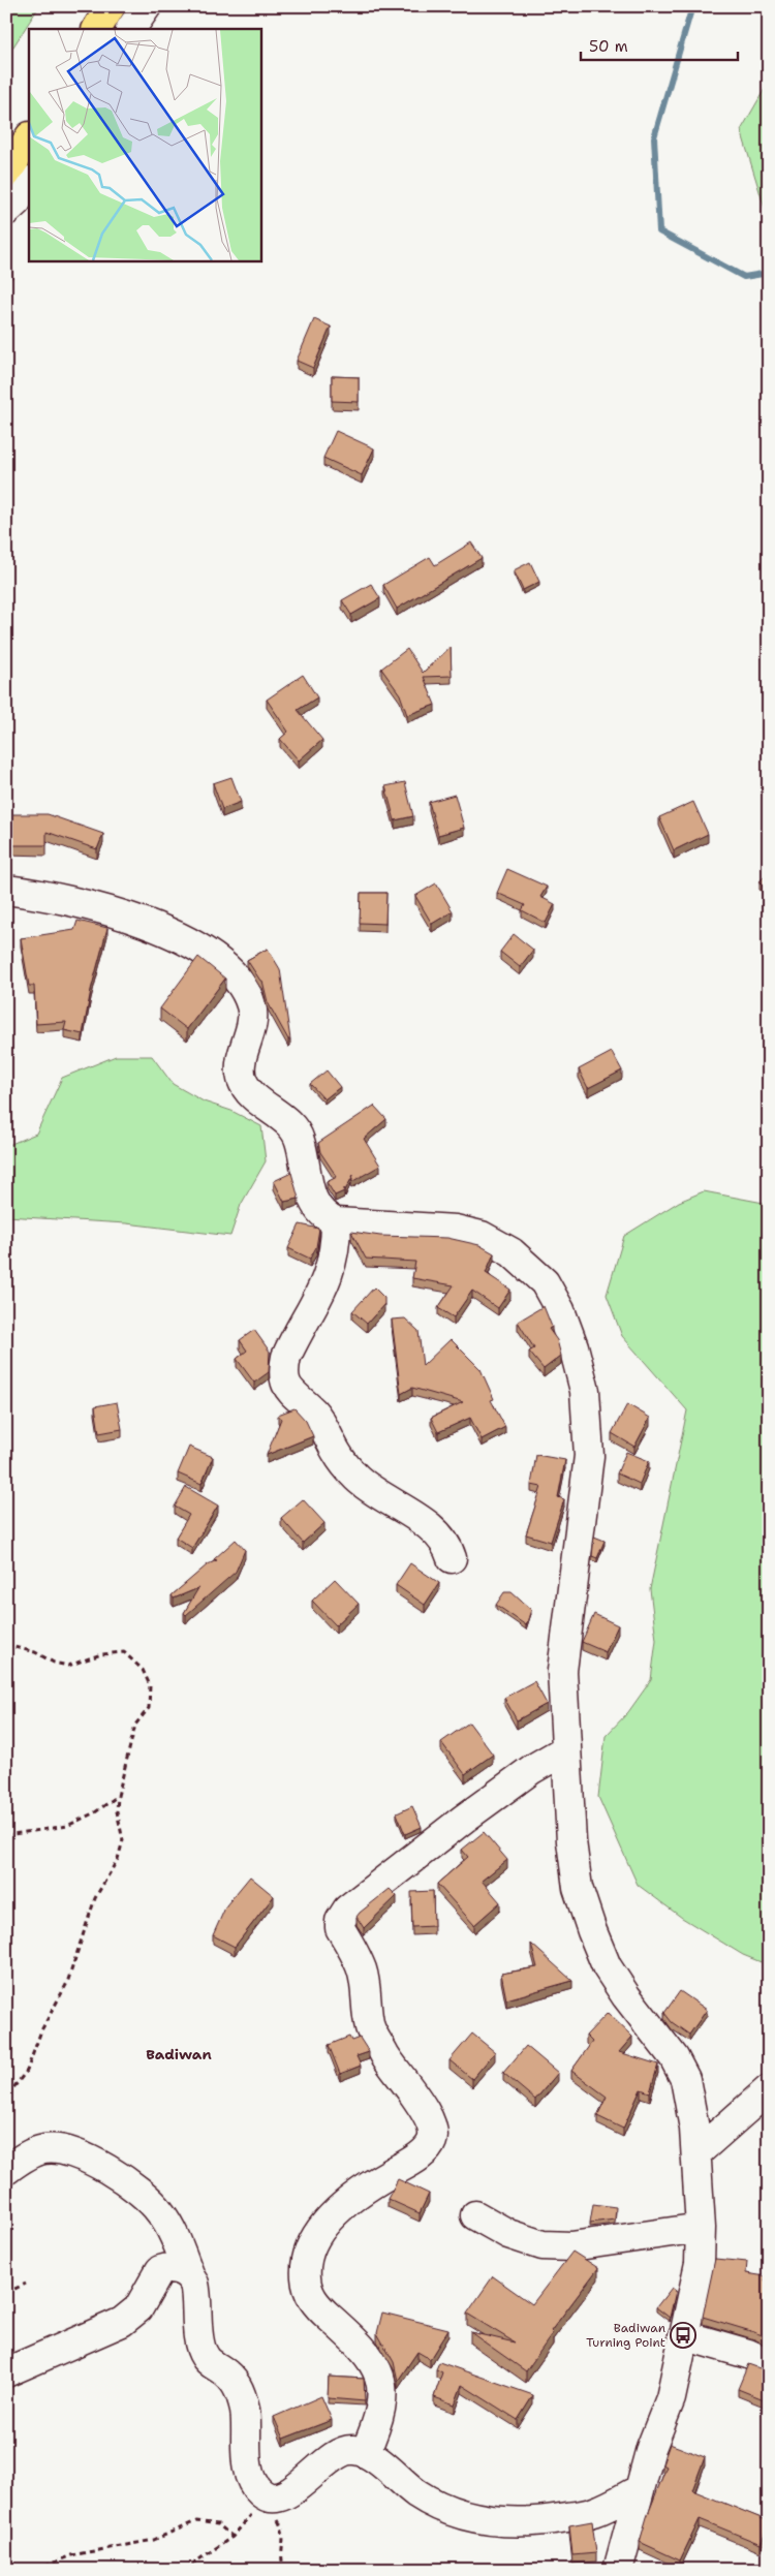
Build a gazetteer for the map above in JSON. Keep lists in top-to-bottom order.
{
  "districts": ["Badiwan"],
  "places": {
    "bus stop": ["Badiwan Turning Point"]
  },
  "scale_bar": "50 m"
}
